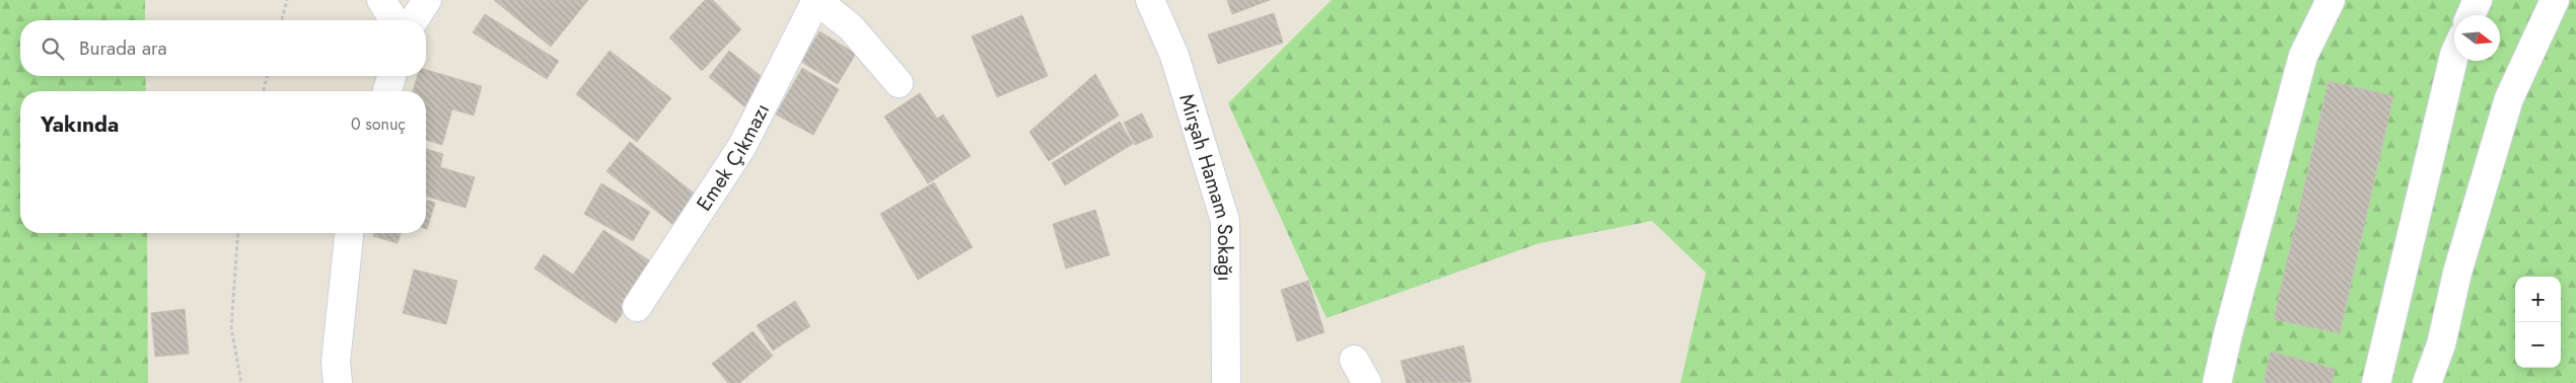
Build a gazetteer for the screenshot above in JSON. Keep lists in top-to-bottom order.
{
  "streets": {
    "street": ["Emek Çıkmazı", "Mirşah Hamam Sokağı"]
  },
  "north": "right",
  "page": {
    "search": "Burada ara",
    "heading": ["Yakında", "0 sonuç"],
    "map_buttons": ["+", "−"]
  }
}
